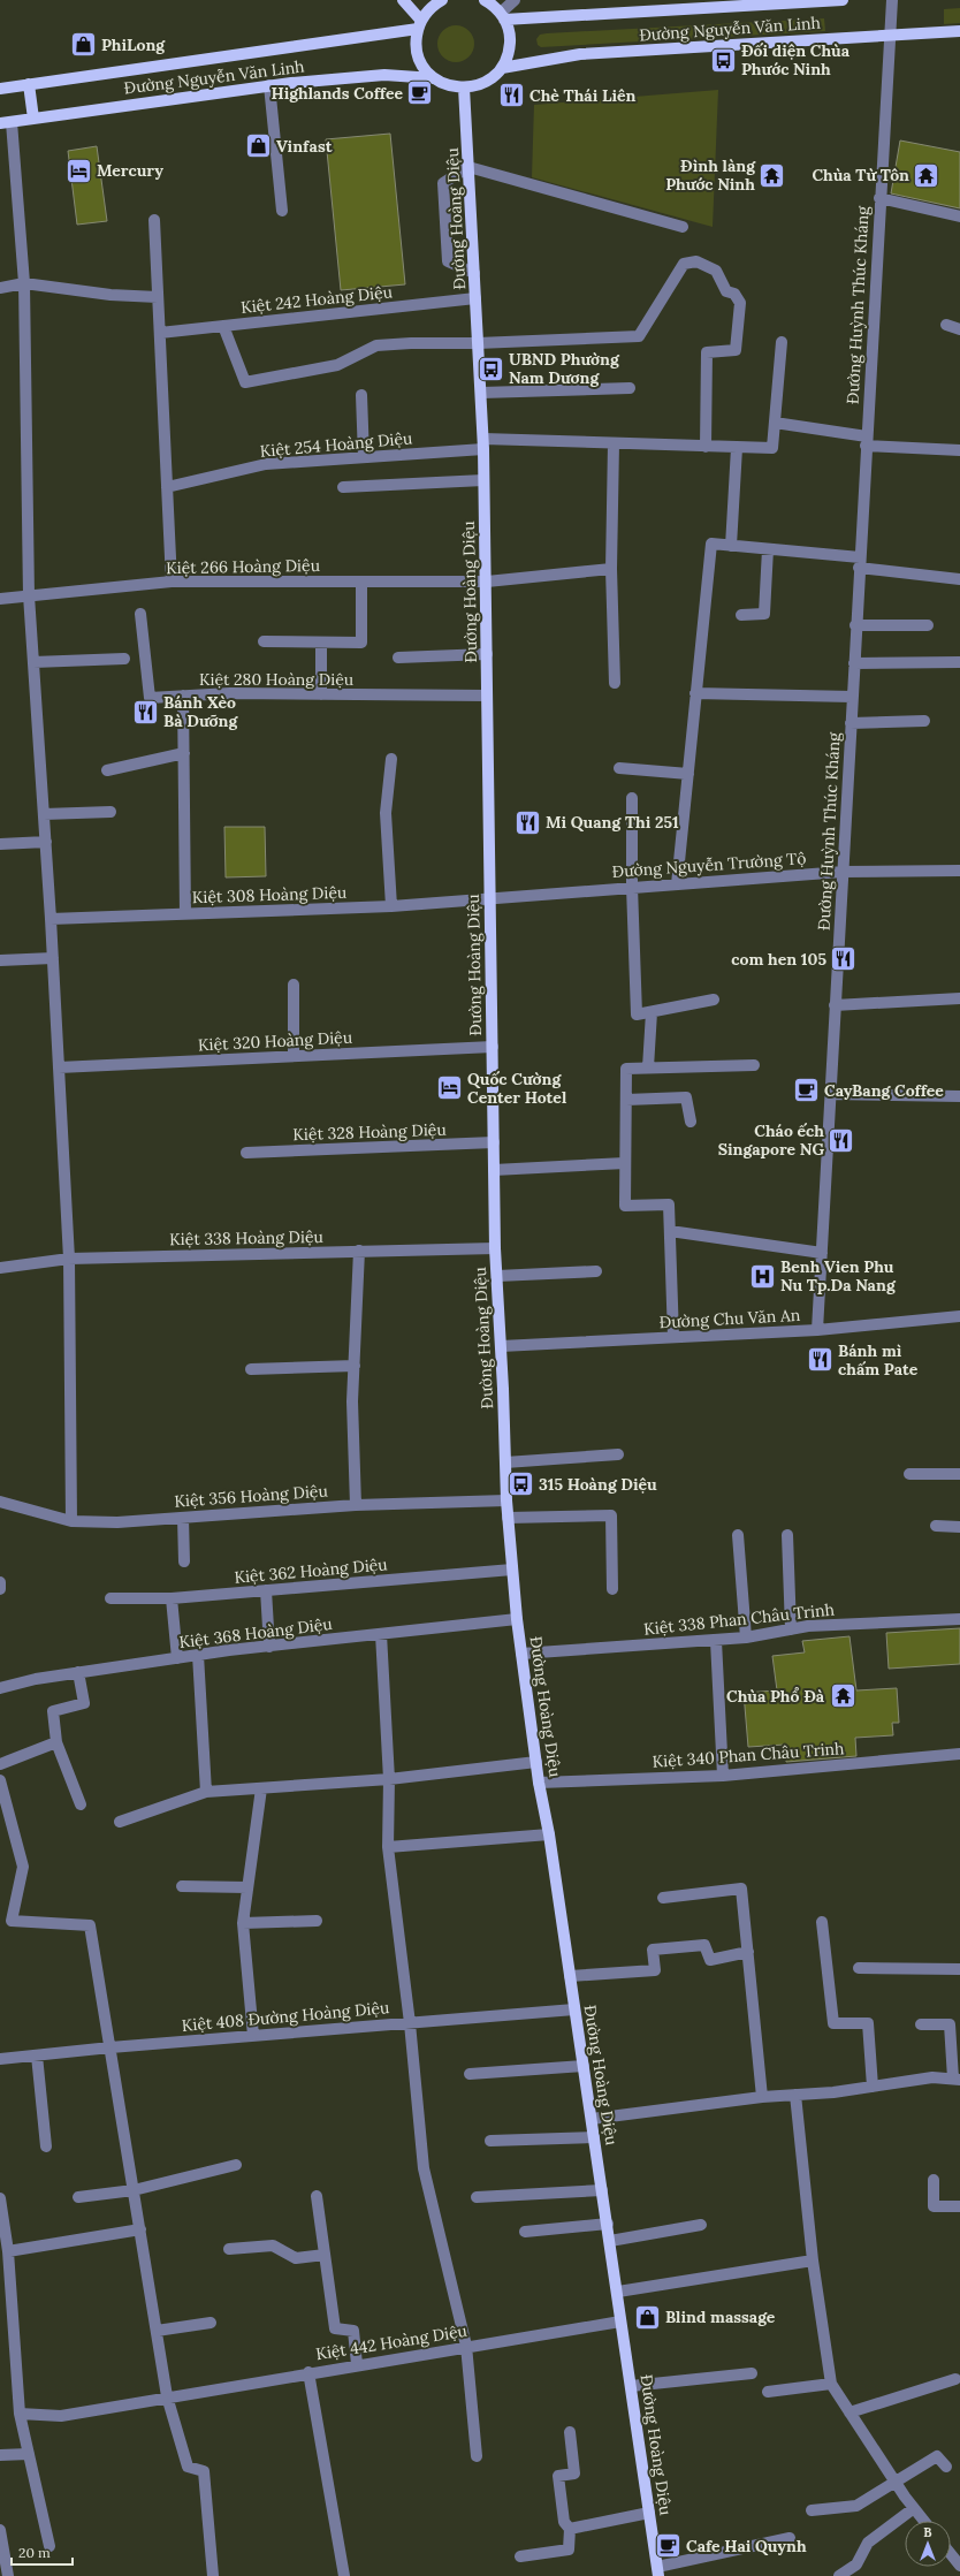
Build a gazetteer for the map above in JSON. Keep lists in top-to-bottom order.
{
  "streets": {
    "main road": ["Đường Nguyễn Văn Linh", "Đường Hoàng Diệu"],
    "street": [
      "Kiệt 242 Hoàng Diệu",
      "Đường Huỳnh Thúc Kháng",
      "Kiệt 254 Hoàng Diệu",
      "Kiệt 266 Hoàng Diệu",
      "Kiệt 280 Hoàng Diệu",
      "Đường Nguyễn Trường Tộ",
      "Kiệt 308 Hoàng Diệu",
      "Kiệt 320 Hoàng Diệu",
      "Kiệt 328 Hoàng Diệu",
      "Kiệt 338 Hoàng Diệu",
      "Đường Chu Văn An",
      "Kiệt 356 Hoàng Diệu",
      "Kiệt 362 Hoàng Diệu",
      "Kiệt 338 Phan Châu Trinh",
      "Kiệt 368 Hoàng Diệu",
      "Kiệt 340 Phan Châu Trinh",
      "Kiệt 408 Đường Hoàng Diệu",
      "Kiệt 442 Hoàng Diệu"
    ]
  },
  "crossings": [
    ["Đường Nguyễn Văn Linh", "Đường Huỳnh Thúc Kháng"],
    ["Đường Hoàng Diệu", "Kiệt 242 Hoàng Diệu"],
    ["Đường Hoàng Diệu", "Kiệt 254 Hoàng Diệu"],
    ["Đường Hoàng Diệu", "Kiệt 266 Hoàng Diệu"],
    ["Đường Hoàng Diệu", "Kiệt 280 Hoàng Diệu"],
    ["Đường Hoàng Diệu", "Đường Nguyễn Trường Tộ"],
    ["Đường Hoàng Diệu", "Kiệt 308 Hoàng Diệu"],
    ["Đường Hoàng Diệu", "Kiệt 320 Hoàng Diệu"],
    ["Đường Hoàng Diệu", "Kiệt 328 Hoàng Diệu"],
    ["Đường Hoàng Diệu", "Kiệt 338 Hoàng Diệu"],
    ["Đường Hoàng Diệu", "Đường Chu Văn An"],
    ["Đường Hoàng Diệu", "Kiệt 356 Hoàng Diệu"],
    ["Đường Hoàng Diệu", "Kiệt 362 Hoàng Diệu"],
    ["Đường Hoàng Diệu", "Kiệt 338 Phan Châu Trinh"],
    ["Đường Hoàng Diệu", "Kiệt 368 Hoàng Diệu"],
    ["Đường Hoàng Diệu", "Kiệt 340 Phan Châu Trinh"],
    ["Đường Hoàng Diệu", "Kiệt 408 Đường Hoàng Diệu"],
    ["Đường Hoàng Diệu", "Kiệt 442 Hoàng Diệu"],
    ["Đường Huỳnh Thúc Kháng", "Đường Nguyễn Trường Tộ"],
    ["Đường Huỳnh Thúc Kháng", "Đường Chu Văn An"],
    ["Đường Nguyễn Trường Tộ", "Kiệt 308 Hoàng Diệu"]
  ],
  "places": {
    "shop": ["PhiLong", "Vinfast", "Blind massage"],
    "bus stop": ["Đối diện Chùa Phước Ninh", "UBND Phường Nam Dương", "315 Hoàng Diệu"],
    "cafe": ["Highlands Coffee", "CayBang Coffee", "Cafe Hai Quynh"],
    "restaurant": [
      "Chè Thái Liên",
      "Bánh Xèo Bà Dưỡng",
      "Mi Quang Thi 251",
      "com hen 105",
      "Cháo ếch Singapore NG",
      "Bánh mì chấm Pate"
    ],
    "hotel": ["Mercury", "Quốc Cường Center Hotel"],
    "temple": ["Đình làng Phước Ninh", "Chùa Từ Tôn", "Chùa Phổ Đà"],
    "hospital": ["Benh Vien Phu Nu Tp.Da Nang"]
  },
  "scale_bar": "20 m",
  "north": "top"
}
